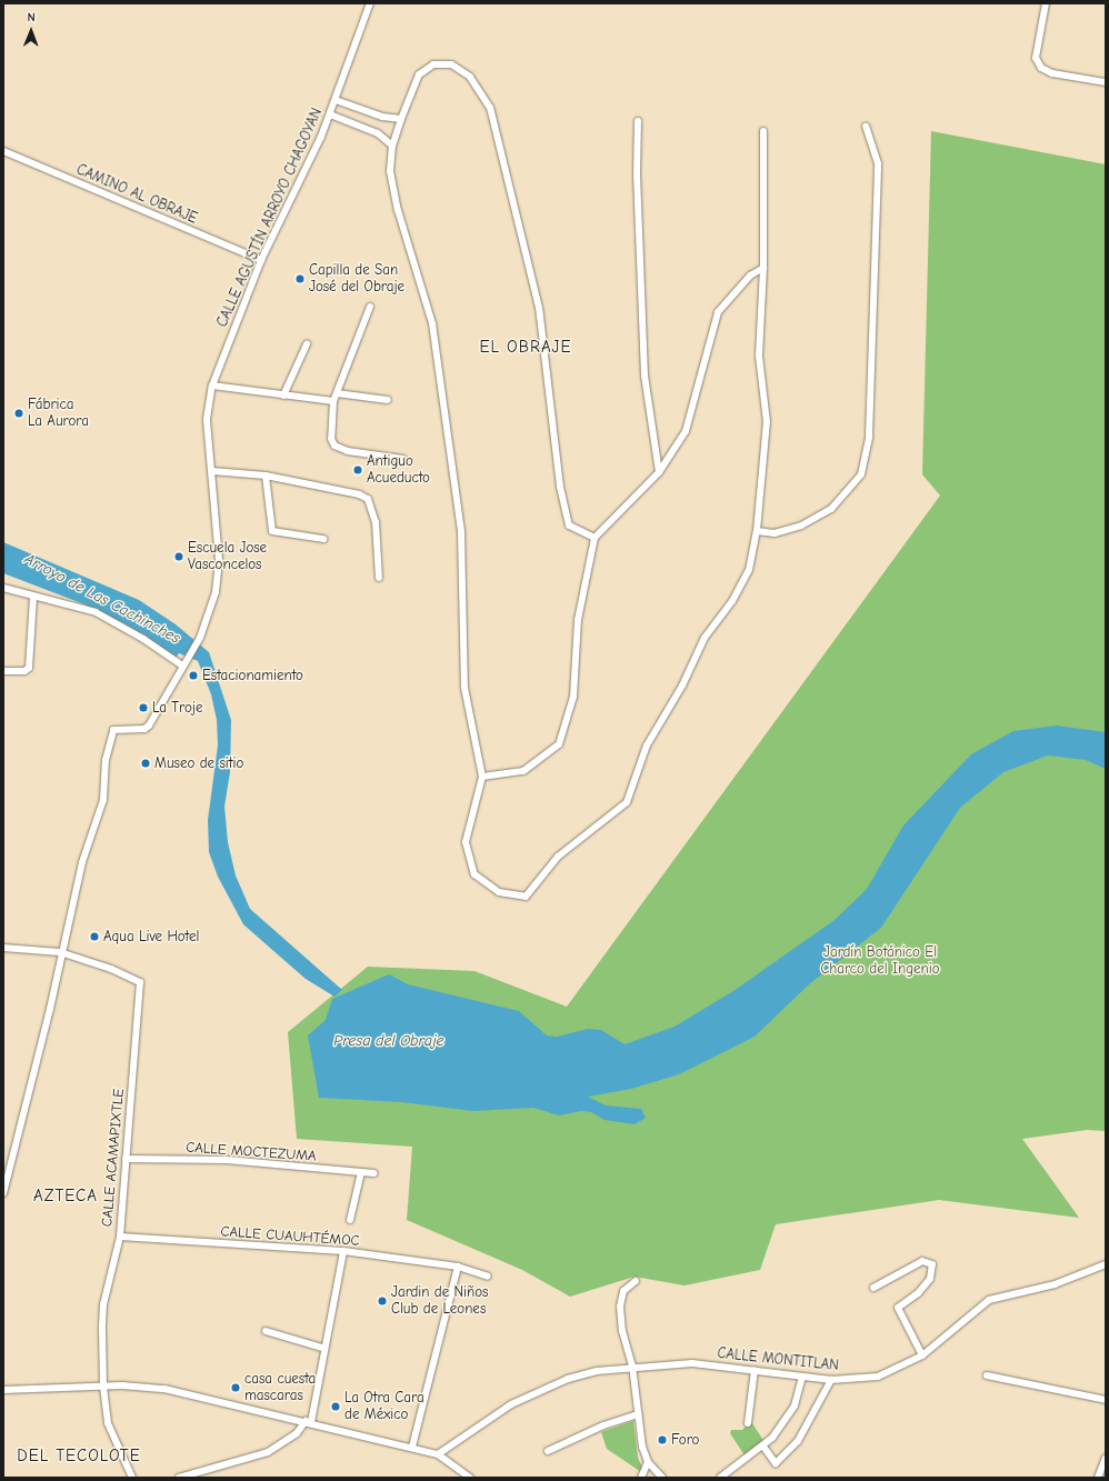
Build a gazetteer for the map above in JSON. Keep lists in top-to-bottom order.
{
  "streets": {
    "street": [
      "CAMINO AL OBRAJE",
      "CALLE AGUSTÍN ARROYO CHAGOYAN",
      "CALLE MOCTEZUMA",
      "CALLE ACAMAPIXTLE",
      "CALLE CUAUHTÉMOC",
      "CALLE MONTITLAN"
    ]
  },
  "crossings": [
    ["CAMINO AL OBRAJE", "CALLE AGUSTÍN ARROYO CHAGOYAN"],
    ["CALLE AGUSTÍN ARROYO CHAGOYAN", "CALLE ACAMAPIXTLE"],
    ["CALLE MOCTEZUMA", "CALLE ACAMAPIXTLE"],
    ["CALLE ACAMAPIXTLE", "CALLE CUAUHTÉMOC"]
  ],
  "districts": ["EL OBRAJE", "AZTECA", "DEL TECOLOTE"],
  "water": ["Arroyo de Las Cachinches", "Presa del Obraje"],
  "parks": ["Jardín Botánico El Charco del Ingenio"],
  "places": [
    "Capilla de San José del Obraje",
    "Fábrica La Aurora",
    "Antiguo Acueducto",
    "Escuela Jose Vasconcelos",
    "Estacionamiento",
    "La Troje",
    "Museo de sitio",
    "Aqua Live Hotel",
    "Jardin de Niños Club de Leones",
    "casa cuesta mascaras",
    "La Otra Cara de México",
    "Foro"
  ],
  "north": "top"
}
